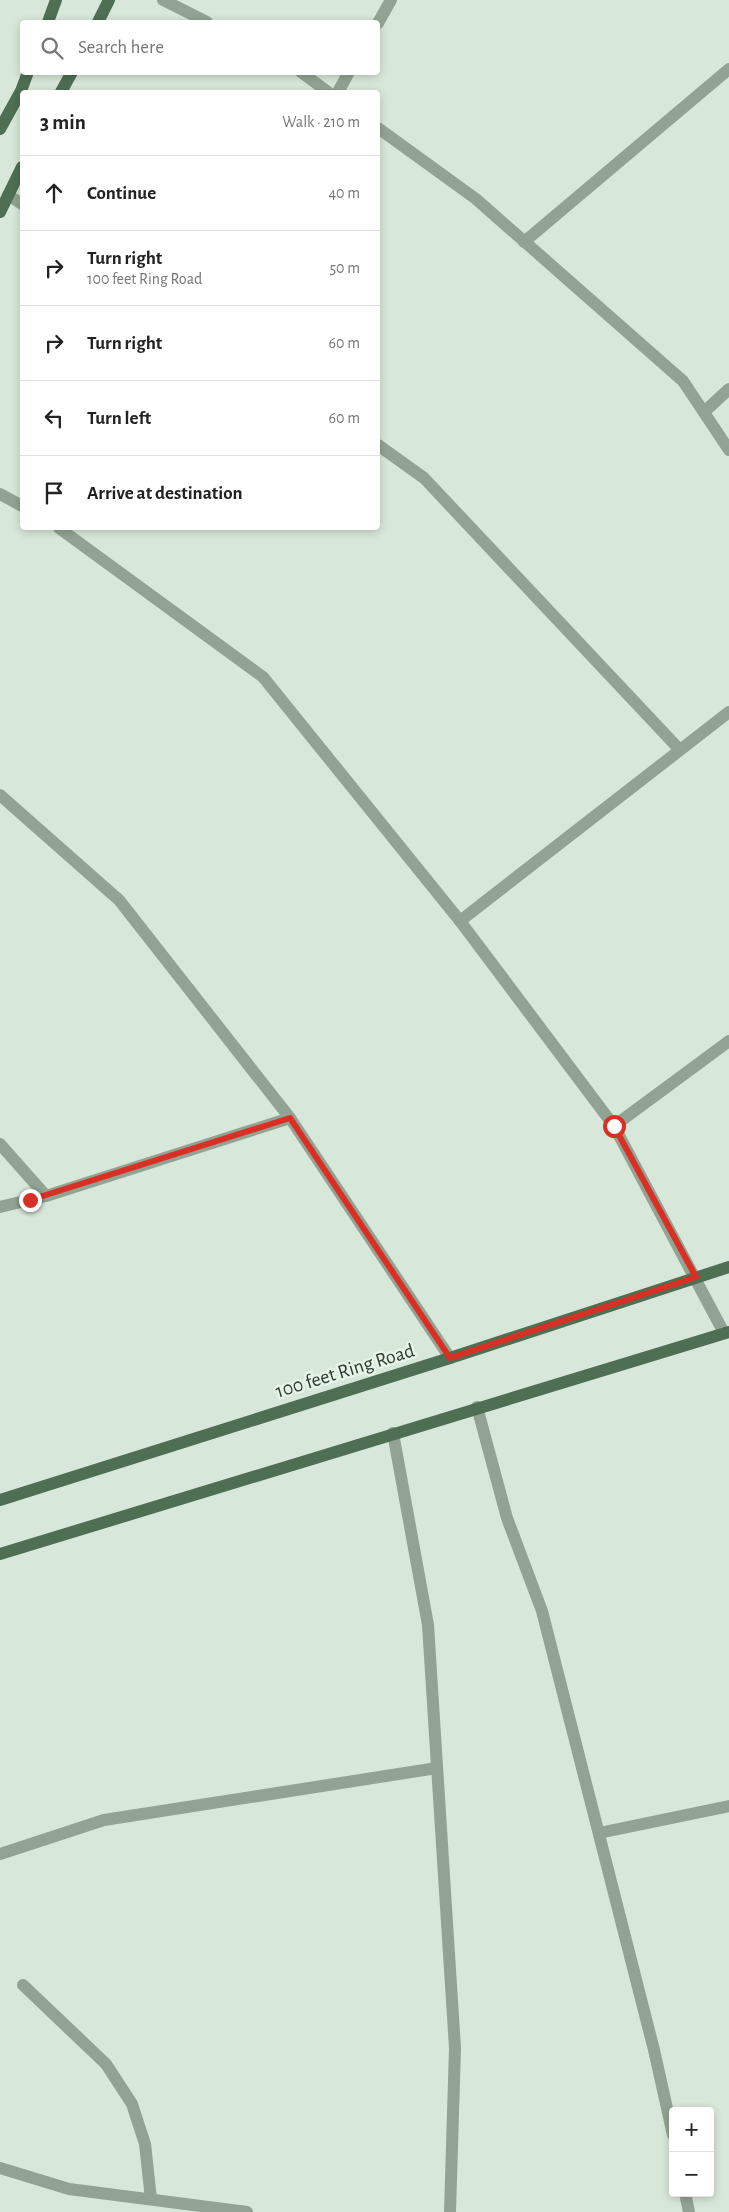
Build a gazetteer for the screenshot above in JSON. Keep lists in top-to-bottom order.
{
  "streets": {
    "main road": ["100 feet Ring Road"]
  },
  "page": {
    "search": "Search here",
    "heading": ["3 min", "Walk · 210 m"],
    "list": [
      ["Continue", "40 m"],
      ["Turn right", "100 feet Ring Road", "50 m"],
      ["Turn right", "60 m"],
      ["Turn left", "60 m"],
      "Arrive at destination"
    ],
    "map_buttons": ["+", "−"]
  }
}
